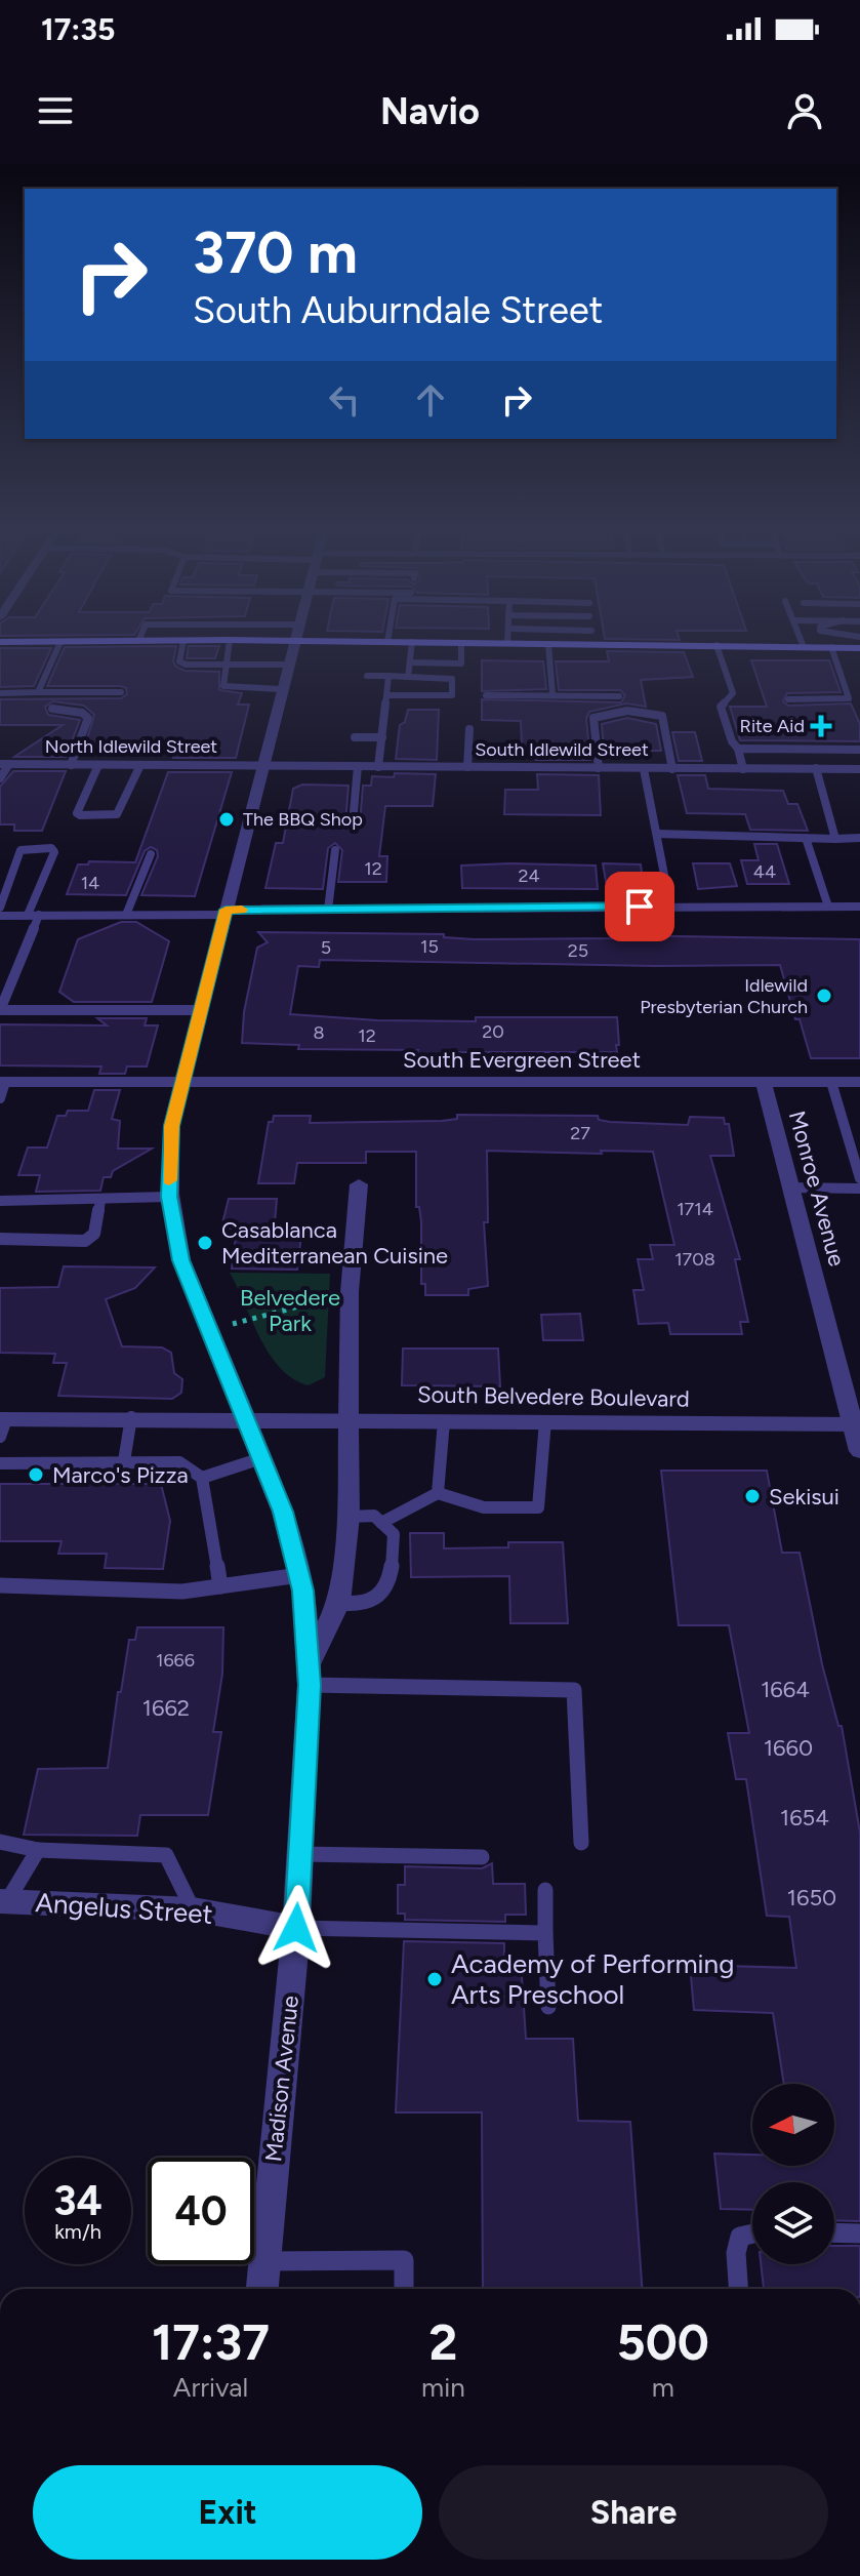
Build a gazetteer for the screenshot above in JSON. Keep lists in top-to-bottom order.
{
  "streets": {
    "street": [
      "North Idlewild Street",
      "South Idlewild Street",
      "South Evergreen Street",
      "Monroe Avenue",
      "South Belvedere Boulevard",
      "Angelus Street",
      "Madison Avenue"
    ]
  },
  "crossings": [
    ["North Idlewild Street", "South Idlewild Street"],
    ["North Idlewild Street", "Madison Avenue"],
    ["South Idlewild Street", "Madison Avenue"],
    ["South Evergreen Street", "Monroe Avenue"],
    ["South Evergreen Street", "Madison Avenue"],
    ["Monroe Avenue", "South Belvedere Boulevard"],
    ["South Belvedere Boulevard", "Madison Avenue"],
    ["Angelus Street", "Madison Avenue"]
  ],
  "parks": ["Belvedere Park"],
  "places": {
    "health": ["Rite Aid"],
    "other": [
      "The BBQ Shop",
      "Idlewild Presbyterian Church",
      "Casablanca Mediterranean Cuisine",
      "Marco's Pizza",
      "Sekisui",
      "Academy of Performing Arts Preschool"
    ]
  },
  "house_numbers": [
    "12",
    "44",
    "24",
    "14",
    "15",
    "5",
    "25",
    "20",
    "8",
    "12",
    "27",
    "1714",
    "1708",
    "1666",
    "1664",
    "1662",
    "1660",
    "1654",
    "1650"
  ],
  "north": "left",
  "page": {
    "status": "17:35",
    "header": "Navio",
    "turn": ["370 m", "South Auburndale Street"],
    "speed": "34 km/h",
    "limit": "40",
    "eta": [
      "17:37",
      "Arrival",
      "2",
      "min",
      "500",
      "m"
    ],
    "buttons": ["Exit", "Share"]
  }
}
